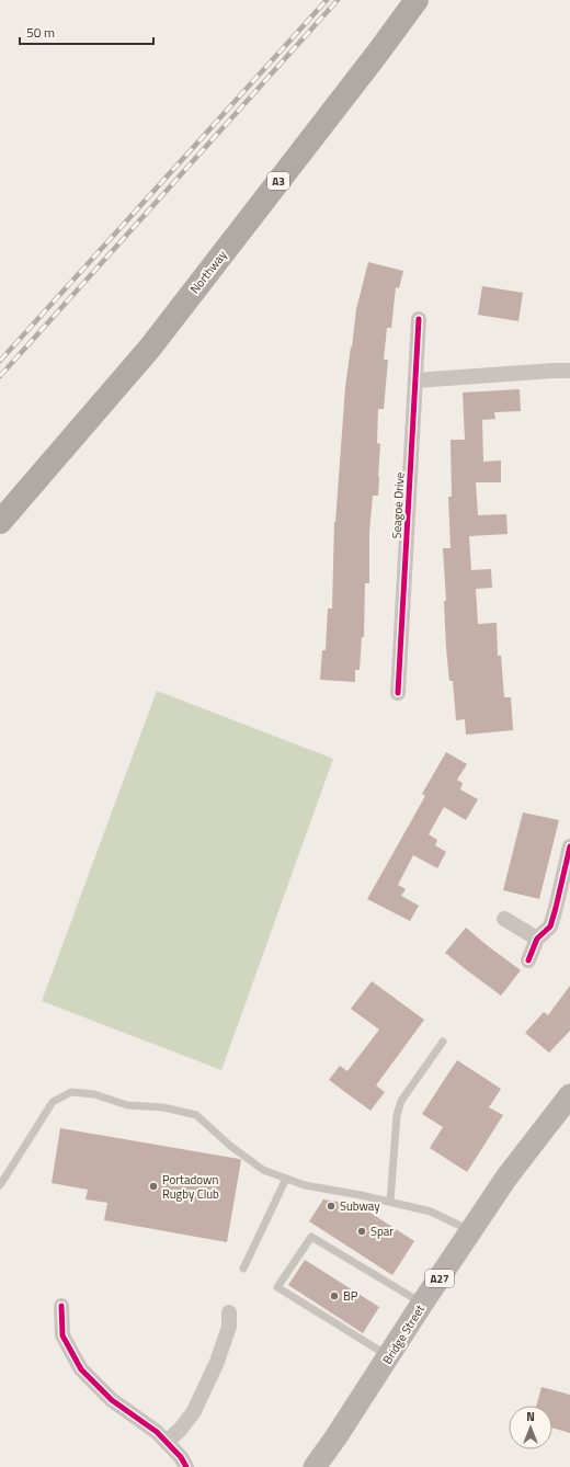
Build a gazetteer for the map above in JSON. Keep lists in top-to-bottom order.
{
  "streets": {
    "highway": ["A3", "Northway"],
    "main road": ["A27", "Bridge Street"],
    "street": ["Seagoe Drive"]
  },
  "places": [
    "Portadown Rugby Club",
    "Subway",
    "Spar",
    "BP"
  ],
  "scale_bar": "50 m",
  "north": "top"
}
